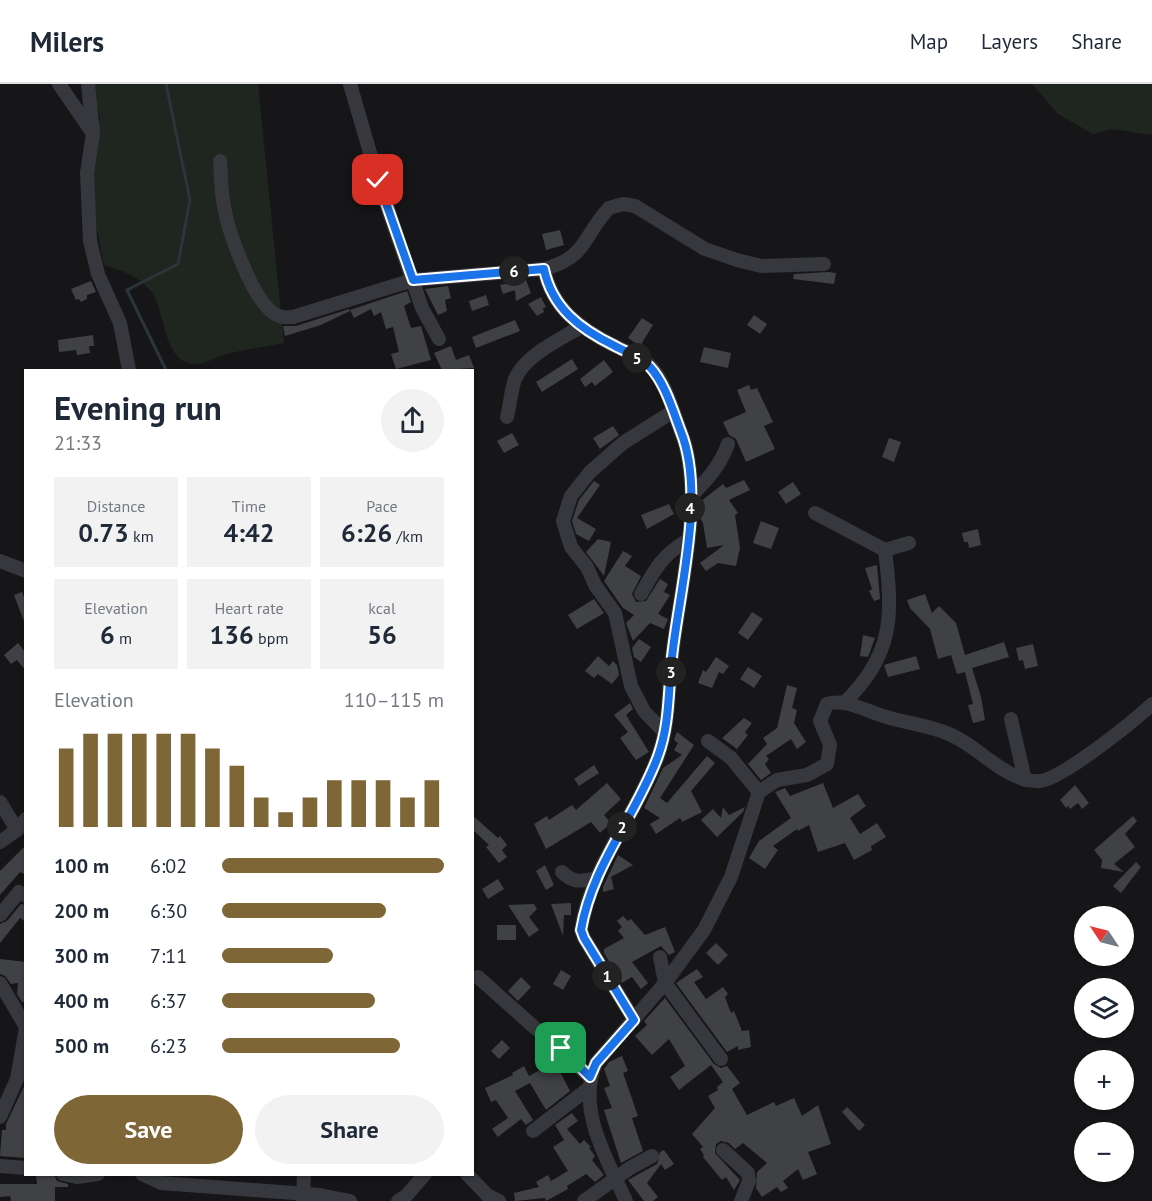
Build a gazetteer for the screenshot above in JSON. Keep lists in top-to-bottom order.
{
  "north": "top left",
  "page": {
    "header": "Milers",
    "nav": ["Map", "Layers", "Share"],
    "pins": [
      "6",
      "5",
      "4",
      "3",
      "2",
      "1"
    ],
    "heading": ["Evening run", "21:33"],
    "stats": [
      ["Distance", "0.73 km"],
      ["Time", "4:42"],
      ["Pace", "6:26 /km"],
      ["Elevation", "6 m"],
      ["Heart rate", "136 bpm"],
      ["kcal", "56"]
    ],
    "chart": ["Elevation", "110–115 m"],
    "list": [
      {
        "name": "100 m",
        "note": "6:02"
      },
      {
        "name": "200 m",
        "note": "6:30"
      },
      {
        "name": "300 m",
        "note": "7:11"
      },
      {
        "name": "400 m",
        "note": "6:37"
      },
      {
        "name": "500 m",
        "note": "6:23"
      }
    ],
    "map_buttons": ["+", "−"],
    "buttons": ["Save", "Share"]
  }
}
